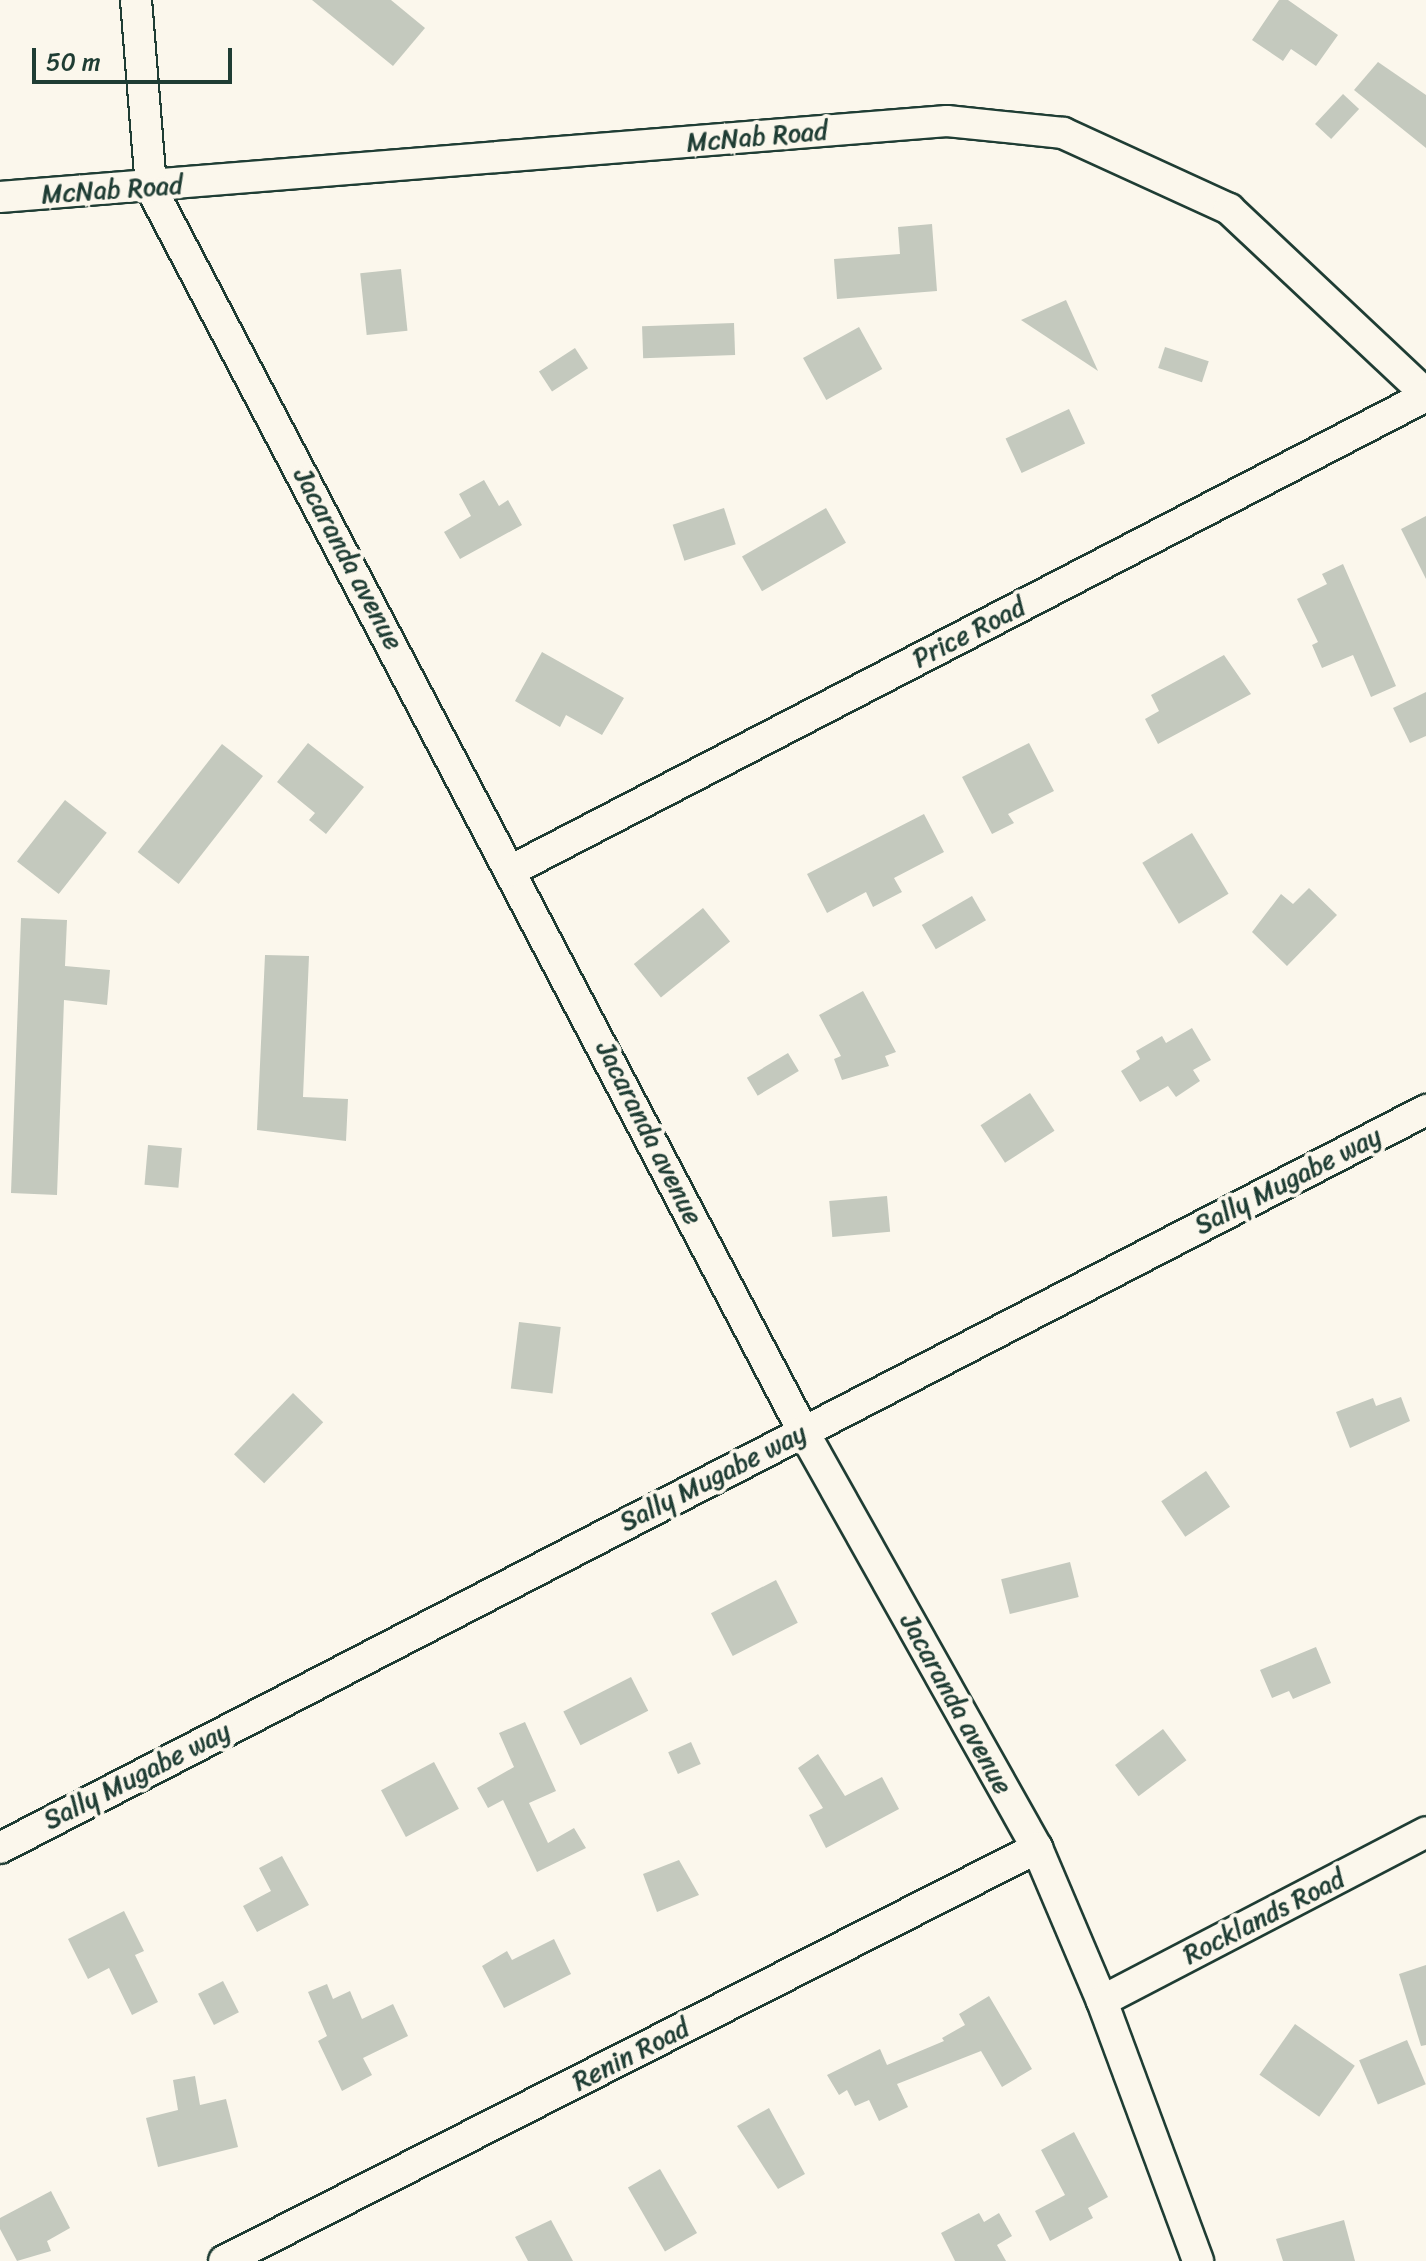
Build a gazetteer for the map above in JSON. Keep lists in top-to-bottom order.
{
  "streets": {
    "street": [
      "McNab Road",
      "Jacaranda avenue",
      "Price Road",
      "Sally Mugabe way",
      "Rocklands Road",
      "Renin Road"
    ]
  },
  "crossings": [
    ["McNab Road", "Jacaranda avenue"],
    ["McNab Road", "Price Road"],
    ["Jacaranda avenue", "Price Road"],
    ["Jacaranda avenue", "Sally Mugabe way"],
    ["Jacaranda avenue", "Rocklands Road"],
    ["Jacaranda avenue", "Renin Road"]
  ],
  "scale_bar": "50 m"
}
